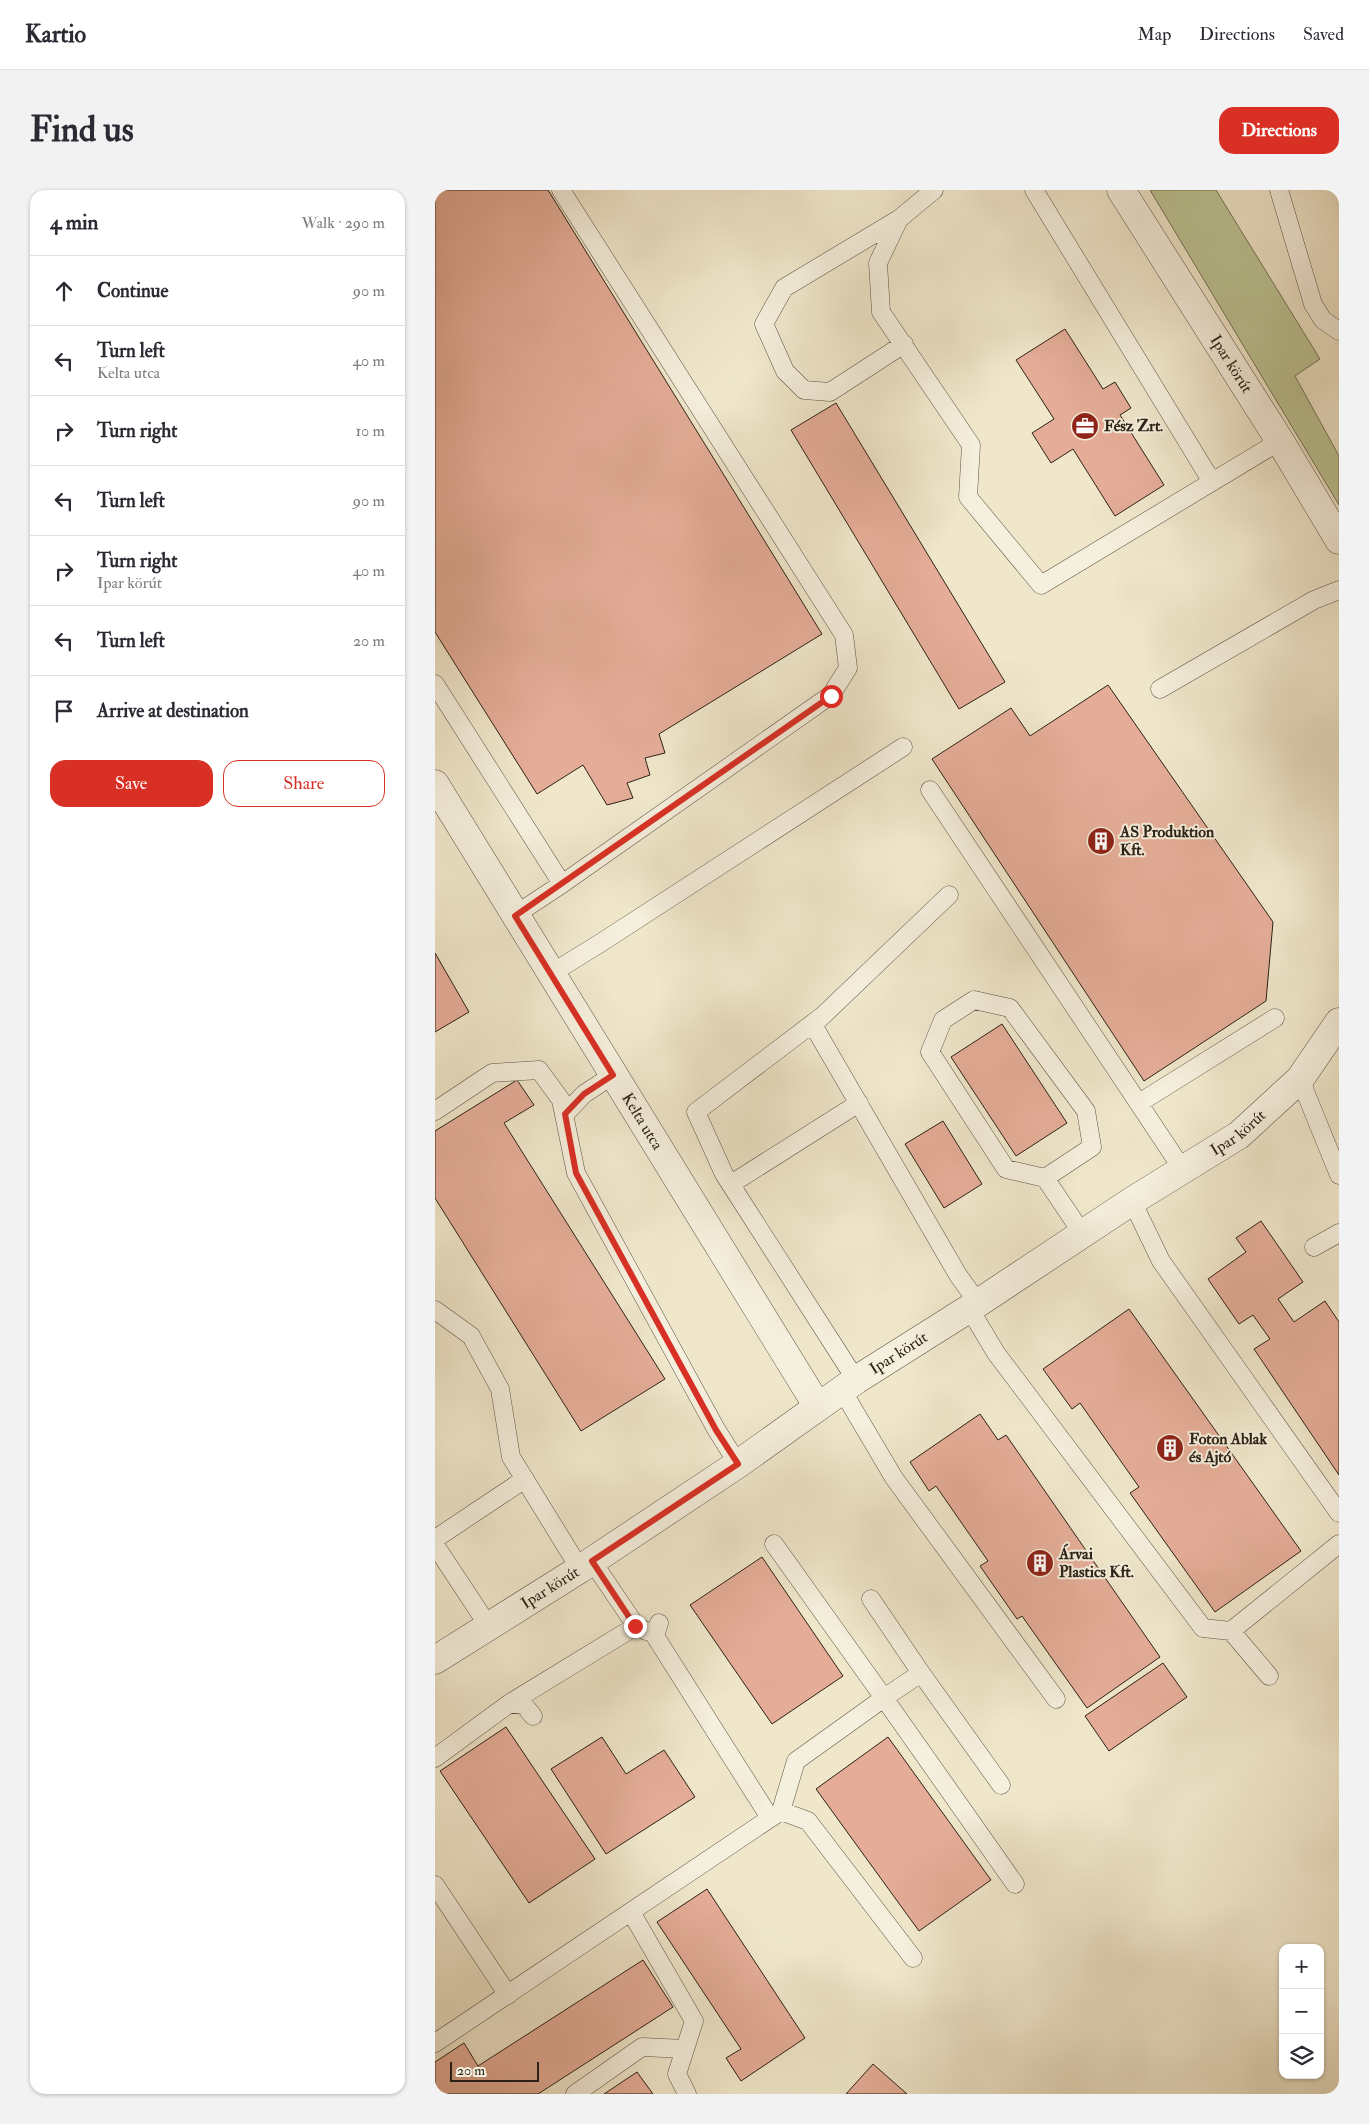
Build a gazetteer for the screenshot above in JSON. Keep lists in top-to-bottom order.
{
  "streets": {
    "street": ["Ipar körút", "Kelta utca"]
  },
  "crossings": [
    ["Ipar körút", "Kelta utca"]
  ],
  "places": {
    "office": ["Fész Zrt."],
    "building": ["AS Produktion Kft.", "Foton Ablak és Ajtó", "Árvai Plastics Kft."]
  },
  "scale_bar": "20 m",
  "page": {
    "header": "Kartio",
    "nav": ["Map", "Directions", "Saved"],
    "buttons": [
      "Directions",
      ["Save", "Share"]
    ],
    "title": "Find us",
    "heading": ["4 min", "Walk · 290 m"],
    "list": [
      ["Continue", "90 m"],
      ["Turn left", "Kelta utca", "40 m"],
      ["Turn right", "10 m"],
      ["Turn left", "90 m"],
      ["Turn right", "Ipar körút", "40 m"],
      ["Turn left", "20 m"],
      "Arrive at destination"
    ],
    "map_buttons": ["+", "−"],
    "scale": "20 m"
  }
}
